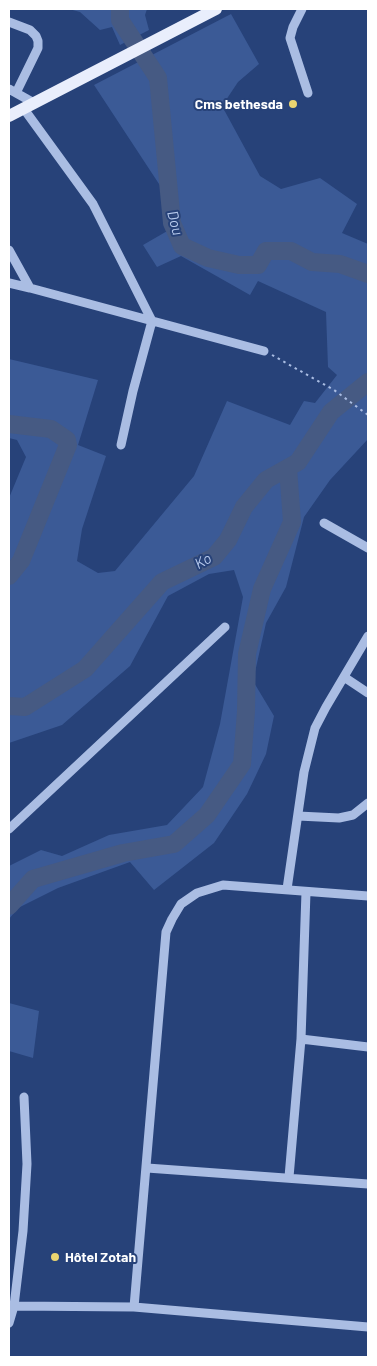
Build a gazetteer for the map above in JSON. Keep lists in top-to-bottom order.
{
  "water": ["Dou", "Ko"],
  "places": ["Cms bethesda", "Hôtel Zotah"]
}
